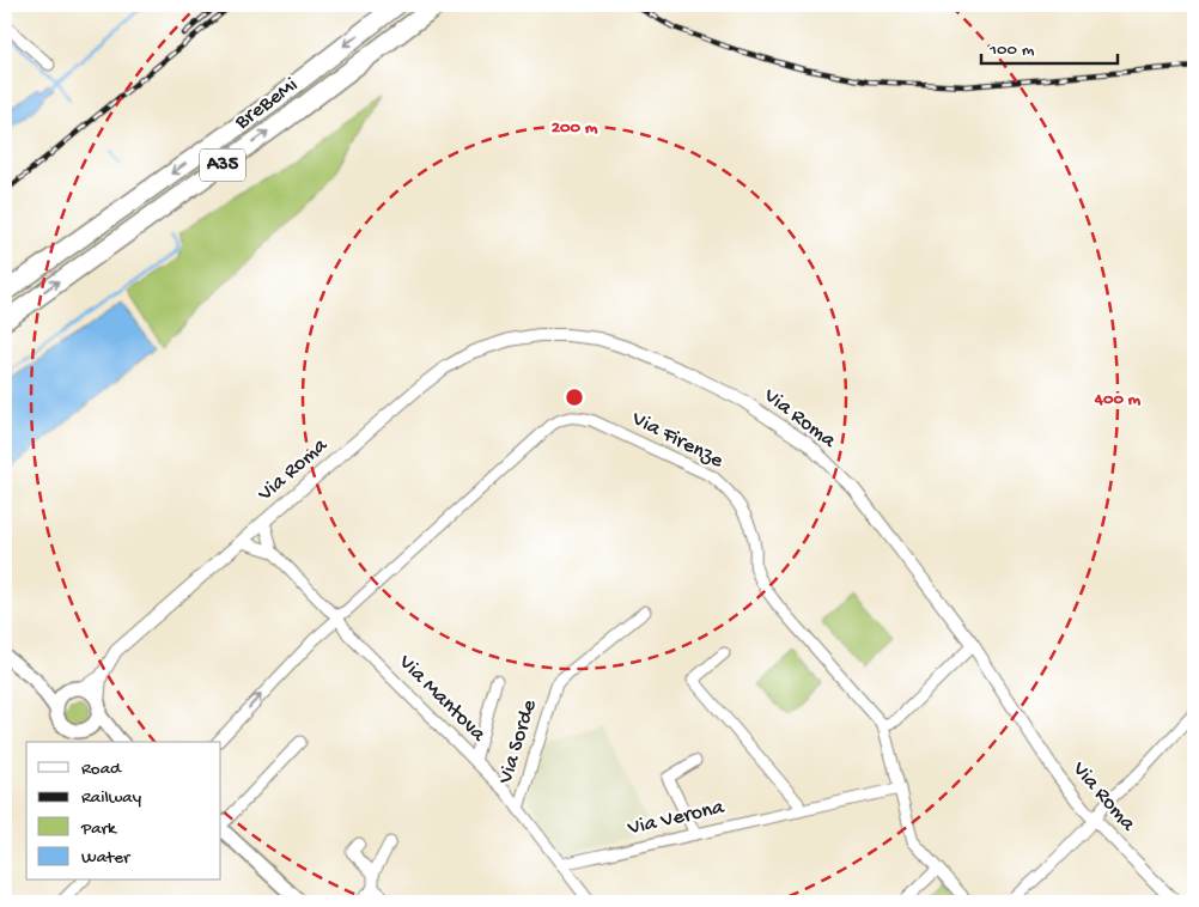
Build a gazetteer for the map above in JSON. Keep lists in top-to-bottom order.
{
  "streets": {
    "highway": ["BreBeMi", "A35"],
    "street": [
      "Via Roma",
      "Via Firenze",
      "Via Mantova",
      "Via Sorde",
      "Via Verona"
    ]
  },
  "crossings": [
    ["Via Roma", "Via Firenze"],
    ["Via Roma", "Via Mantova"],
    ["Via Firenze", "Via Mantova"],
    ["Via Firenze", "Via Verona"],
    ["Via Mantova", "Via Sorde"],
    ["Via Sorde", "Via Verona"]
  ],
  "legend": [
    "Road",
    "Railway",
    "Park",
    "Water"
  ],
  "scale_bar": "100 m",
  "rings": ["200 m", "400 m"]
}
